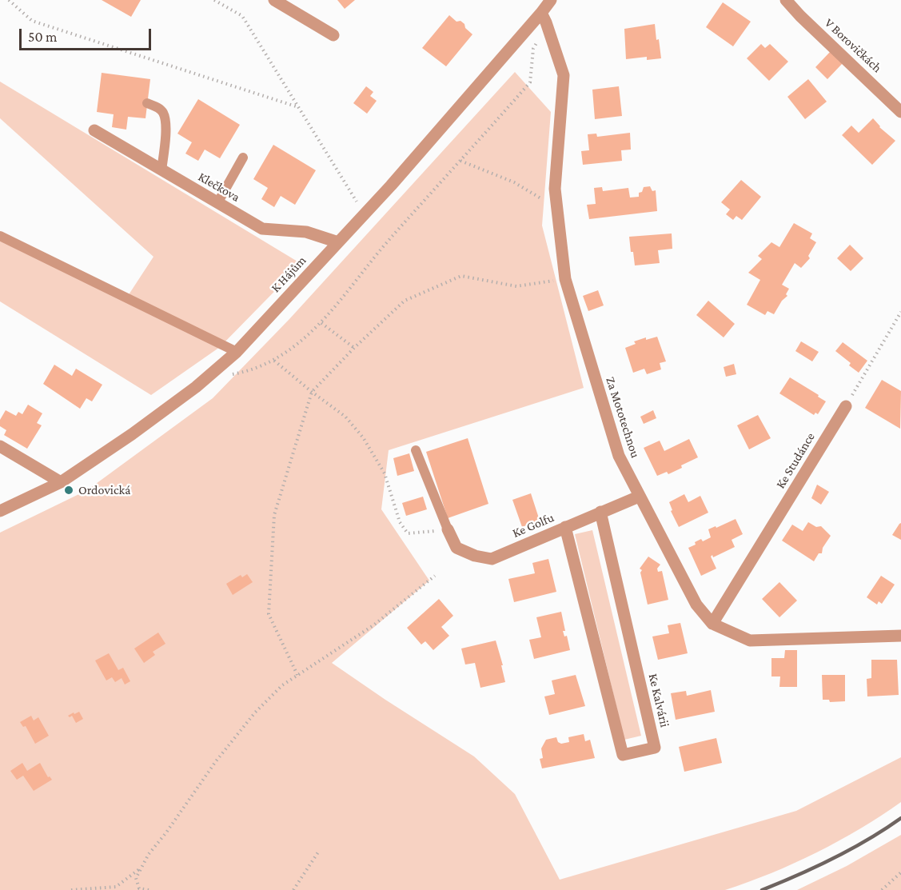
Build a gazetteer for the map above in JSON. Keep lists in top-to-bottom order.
{
  "streets": {
    "street": [
      "V Borovičkách",
      "Klečkova",
      "K Hájům",
      "Za Mototechnou",
      "Ke Studánce",
      "Ke Golfu",
      "Ke Kalvárii"
    ]
  },
  "crossings": [
    ["Klečkova", "K Hájům"],
    ["K Hájům", "Za Mototechnou"],
    ["Za Mototechnou", "Ke Studánce"],
    ["Za Mototechnou", "Ke Golfu"],
    ["Ke Golfu", "Ke Kalvárii"]
  ],
  "places": ["Ordovická"],
  "scale_bar": "50 m"
}
